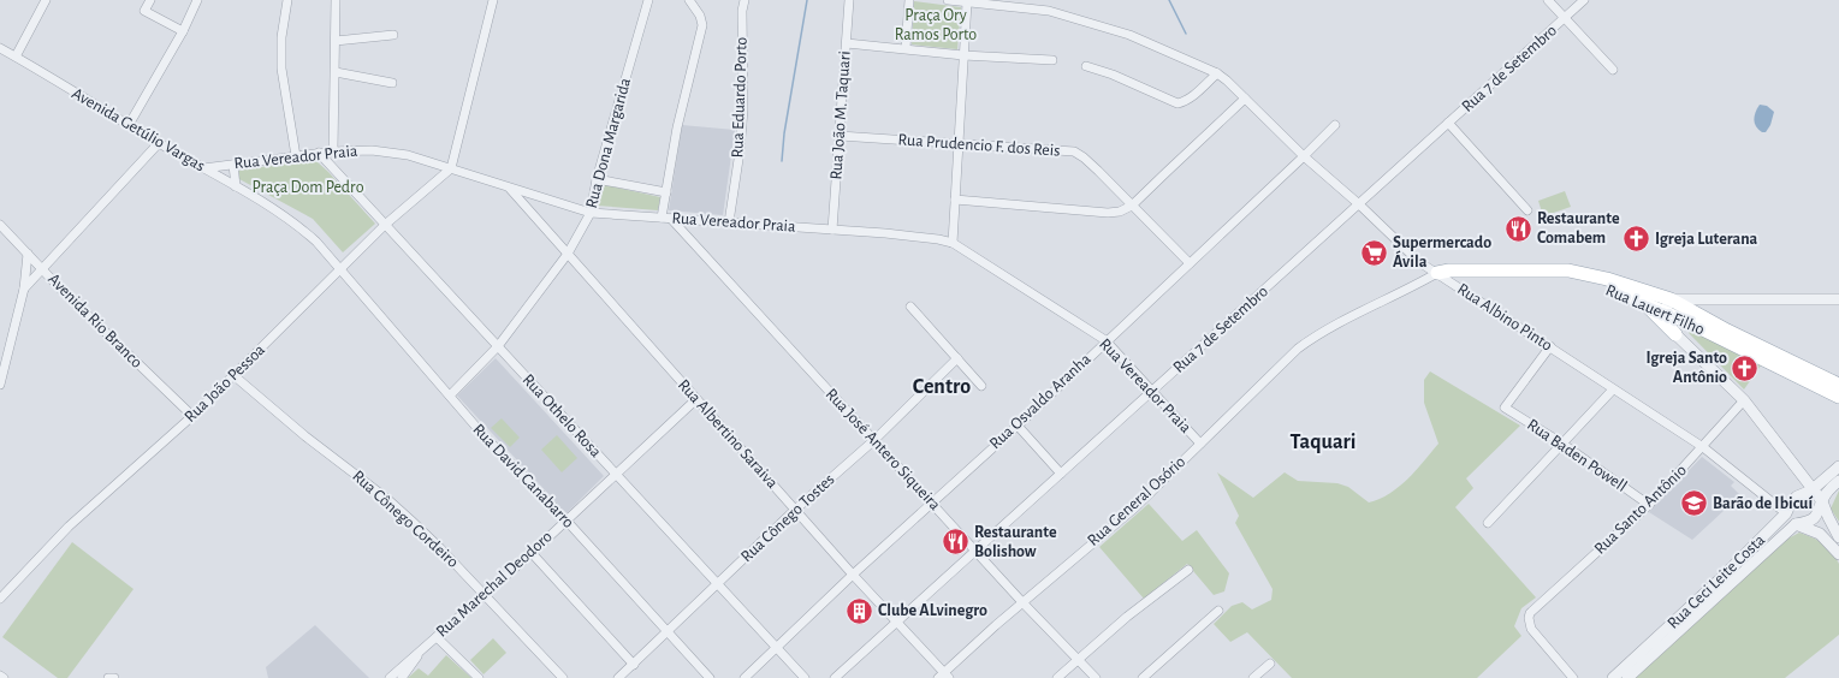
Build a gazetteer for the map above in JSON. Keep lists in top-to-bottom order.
{
  "streets": {
    "main road": ["Rua Lauert Filho"],
    "street": [
      "Rua 7 de Setembro",
      "Rua Eduardo Porto",
      "Rua João M. Taquari",
      "Avenida Getúlio Vargas",
      "Rua Dona Margarida",
      "Rua Prudencio F. dos Reis",
      "Rua Vereador Praia",
      "Rua Albino Pinto",
      "Avenida Rio Branco",
      "Rua João Pessoa",
      "Rua Osvaldo Aranha",
      "Rua Othelo Rosa",
      "Rua Albertino Saraiva",
      "Rua José Antero Siqueira",
      "Rua Baden Powell",
      "Rua David Canabarro",
      "Rua General Osório",
      "Rua Santo Antônio",
      "Rua Cônego Tostes",
      "Rua Cônego Cordeiro",
      "Rua Ceci Leite Costa",
      "Rua Marechal Deodoro"
    ]
  },
  "crossings": [
    ["Rua 7 de Setembro", "Rua Vereador Praia"],
    ["Rua 7 de Setembro", "Rua Albino Pinto"],
    ["Rua 7 de Setembro", "Rua Albertino Saraiva"],
    ["Rua 7 de Setembro", "Rua José Antero Siqueira"],
    ["Rua Eduardo Porto", "Rua Vereador Praia"],
    ["Rua João M. Taquari", "Rua Prudencio F. dos Reis"],
    ["Rua João M. Taquari", "Rua Vereador Praia"],
    ["Avenida Getúlio Vargas", "Rua Vereador Praia"],
    ["Avenida Getúlio Vargas", "Rua João Pessoa"],
    ["Avenida Getúlio Vargas", "Rua David Canabarro"],
    ["Rua Dona Margarida", "Rua Vereador Praia"],
    ["Rua Dona Margarida", "Rua Othelo Rosa"],
    ["Rua Dona Margarida", "Rua Albertino Saraiva"],
    ["Rua Dona Margarida", "Rua David Canabarro"],
    ["Rua Prudencio F. dos Reis", "Rua Osvaldo Aranha"],
    ["Rua Vereador Praia", "Rua João Pessoa"],
    ["Rua Vereador Praia", "Rua Osvaldo Aranha"],
    ["Rua Vereador Praia", "Rua Othelo Rosa"],
    ["Rua Vereador Praia", "Rua Albertino Saraiva"],
    ["Rua Vereador Praia", "Rua José Antero Siqueira"],
    ["Rua Vereador Praia", "Rua General Osório"],
    ["Rua Lauert Filho", "Rua Albino Pinto"],
    ["Rua Lauert Filho", "Rua General Osório"],
    ["Rua Albino Pinto", "Rua Osvaldo Aranha"],
    ["Rua Albino Pinto", "Rua Baden Powell"],
    ["Rua Albino Pinto", "Rua General Osório"],
    ["Rua Albino Pinto", "Rua Santo Antônio"],
    ["Rua Albino Pinto", "Rua Ceci Leite Costa"],
    ["Avenida Rio Branco", "Rua João Pessoa"],
    ["Rua João Pessoa", "Rua Othelo Rosa"],
    ["Rua João Pessoa", "Rua David Canabarro"],
    ["Rua João Pessoa", "Rua Cônego Cordeiro"],
    ["Rua Osvaldo Aranha", "Rua Othelo Rosa"],
    ["Rua Osvaldo Aranha", "Rua Albertino Saraiva"],
    ["Rua Osvaldo Aranha", "Rua José Antero Siqueira"],
    ["Rua Othelo Rosa", "Rua Cônego Tostes"],
    ["Rua Othelo Rosa", "Rua Marechal Deodoro"],
    ["Rua Albertino Saraiva", "Rua General Osório"],
    ["Rua Albertino Saraiva", "Rua Cônego Tostes"],
    ["Rua Albertino Saraiva", "Rua Marechal Deodoro"],
    ["Rua José Antero Siqueira", "Rua General Osório"],
    ["Rua José Antero Siqueira", "Rua Cônego Tostes"],
    ["Rua Baden Powell", "Rua Santo Antônio"],
    ["Rua David Canabarro", "Rua Cônego Tostes"],
    ["Rua David Canabarro", "Rua Marechal Deodoro"],
    ["Rua Cônego Cordeiro", "Rua Marechal Deodoro"]
  ],
  "districts": ["Centro", "Taquari"],
  "parks": ["Praça Ory Ramos Porto", "Praça Dom Pedro"],
  "places": {
    "restaurant": ["Restaurante Comabem", "Restaurante Bolishow"],
    "church": ["Igreja Luterana", "Igreja Santo Antônio"],
    "supermarket": ["Supermercado Ávila"],
    "school or university": ["Barão de Ibicuí"],
    "building": ["Clube ALvinegro"]
  }
}
